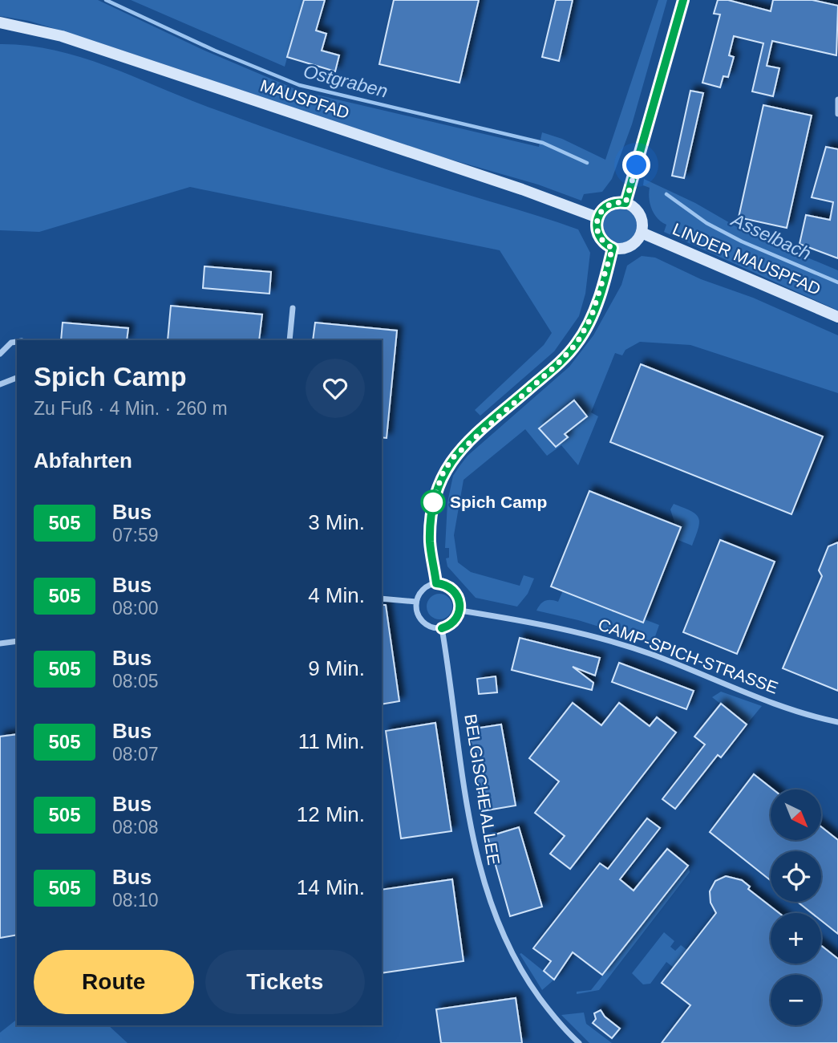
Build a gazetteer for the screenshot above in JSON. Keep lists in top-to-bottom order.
{
  "streets": {
    "street": [
      "MAUSPFAD",
      "LINDER MAUSPFAD",
      "CAMP-SPICH-STRASSE",
      "BELGISCHE ALLEE"
    ]
  },
  "crossings": [
    ["MAUSPFAD", "LINDER MAUSPFAD"],
    ["CAMP-SPICH-STRASSE", "BELGISCHE ALLEE"]
  ],
  "water": ["Ostgraben", "Asselbach"],
  "places": ["Spich Camp"],
  "lines": ["bus line 505"],
  "north": "bottom right",
  "page": {
    "heading": [
      ["Spich Camp", "Zu Fuß · 4 Min. · 260 m"],
      "Abfahrten"
    ],
    "list": [
      {
        "mark": "505",
        "name": "Bus",
        "note": "07:59",
        "value": "3 Min."
      },
      {
        "mark": "505",
        "name": "Bus",
        "note": "08:00",
        "value": "4 Min."
      },
      {
        "mark": "505",
        "name": "Bus",
        "note": "08:05",
        "value": "9 Min."
      },
      {
        "mark": "505",
        "name": "Bus",
        "note": "08:07",
        "value": "11 Min."
      },
      {
        "mark": "505",
        "name": "Bus",
        "note": "08:08",
        "value": "12 Min."
      },
      {
        "mark": "505",
        "name": "Bus",
        "note": "08:10",
        "value": "14 Min."
      }
    ],
    "map_buttons": ["+", "−"],
    "buttons": ["Route", "Tickets"]
  }
}
